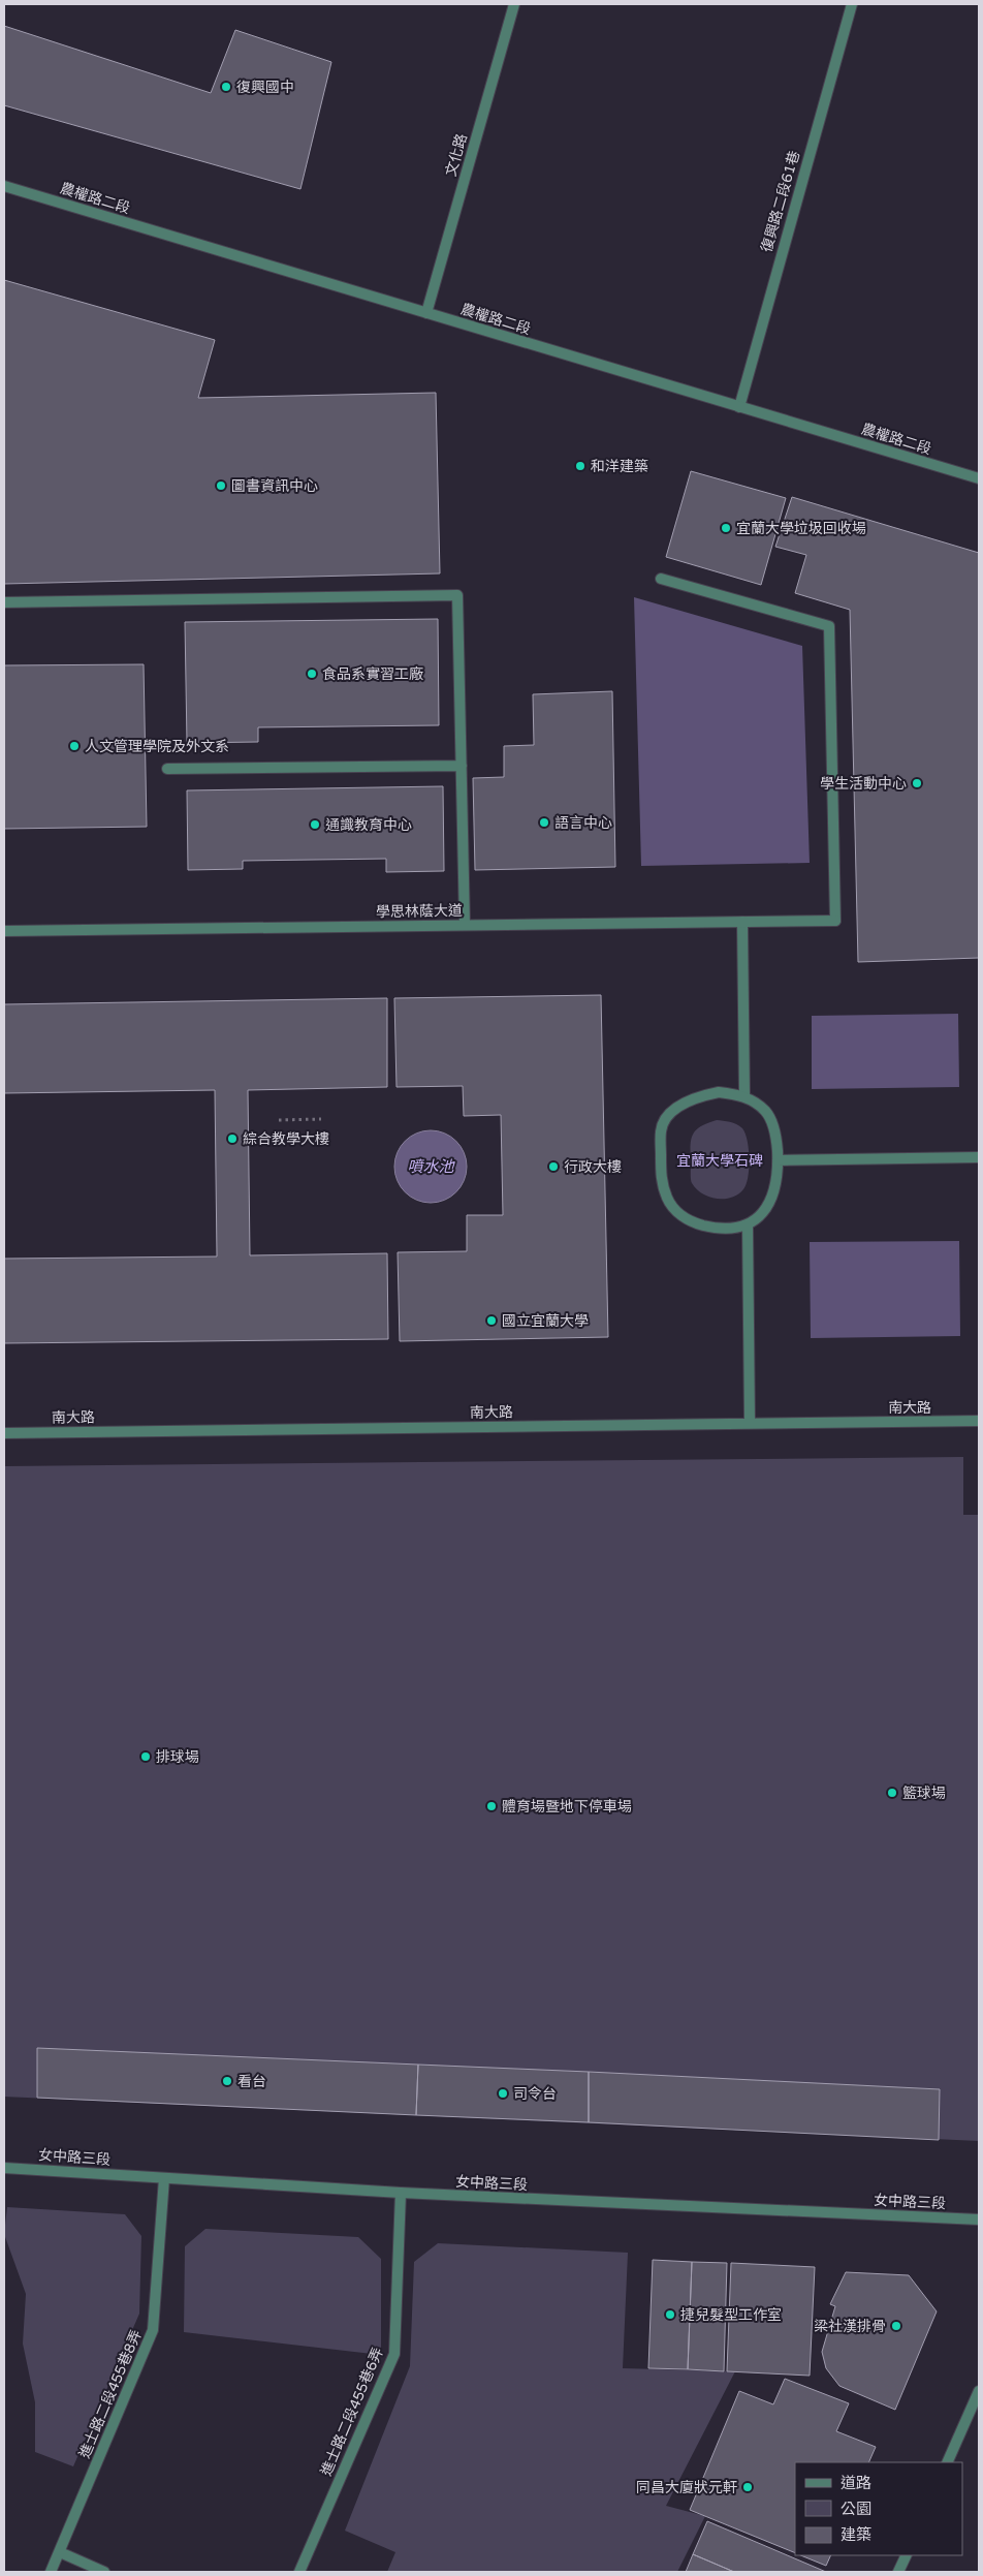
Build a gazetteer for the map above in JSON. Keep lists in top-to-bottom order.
{
  "streets": {
    "street": [
      "文化路",
      "農權路二段",
      "復興路二段61巷",
      "學思林蔭大道",
      "南大路",
      "女中路三段",
      "進士路二段455巷8弄",
      "進士路二段455巷6弄"
    ]
  },
  "crossings": [
    ["文化路", "農權路二段"],
    ["農權路二段", "復興路二段61巷"],
    ["女中路三段", "進士路二段455巷8弄"],
    ["女中路三段", "進士路二段455巷6弄"]
  ],
  "water": ["噴水池"],
  "parks": ["宜蘭大學石碑"],
  "places": [
    "復興國中",
    "和洋建築",
    "圖書資訊中心",
    "宜蘭大學垃圾回收場",
    "食品系實習工廠",
    "人文管理學院及外文系",
    "學生活動中心",
    "語言中心",
    "通識教育中心",
    "綜合教學大樓",
    "行政大樓",
    "國立宜蘭大學",
    "排球場",
    "籃球場",
    "體育場暨地下停車場",
    "看台",
    "司令台",
    "捷兒髮型工作室",
    "梁社漢排骨",
    "同昌大廈狀元軒"
  ],
  "legend": ["道路", "公園", "建築"]
}
